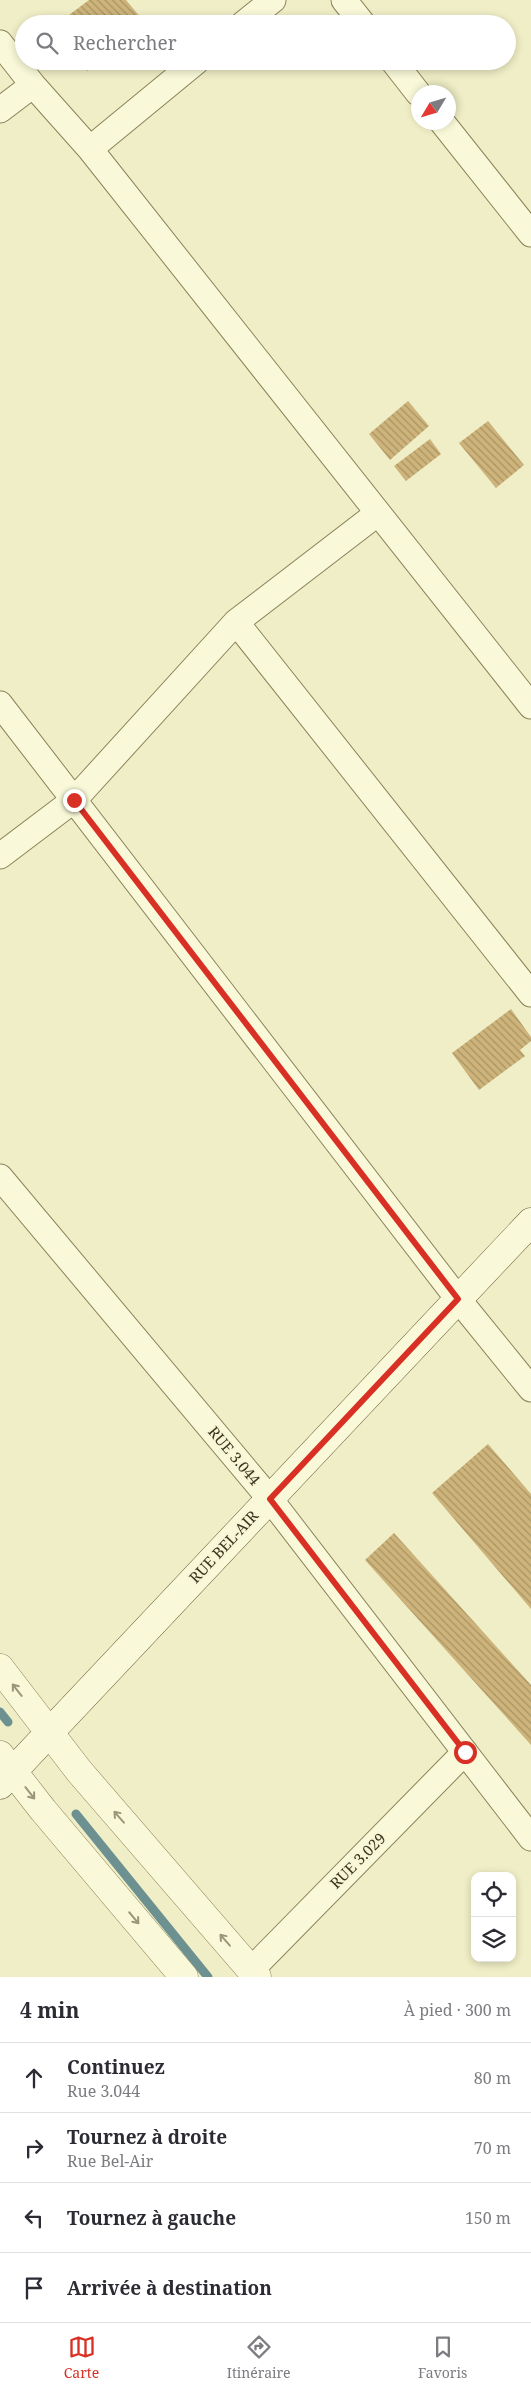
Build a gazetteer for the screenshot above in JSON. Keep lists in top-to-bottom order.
{
  "streets": {
    "main road": ["RUE BEL-AIR"],
    "street": ["RUE 3.044", "RUE 3.029"]
  },
  "crossings": [
    ["RUE 3.044", "RUE BEL-AIR"],
    ["RUE 3.044", "RUE 3.029"]
  ],
  "north": "bottom left",
  "page": {
    "search": "Rechercher",
    "heading": ["4 min", "À pied · 300 m"],
    "list": [
      ["Continuez", "Rue 3.044", "80 m"],
      ["Tournez à droite", "Rue Bel-Air", "70 m"],
      ["Tournez à gauche", "150 m"],
      "Arrivée à destination"
    ],
    "nav": ["Carte", "Itinéraire", "Favoris"]
  }
}
